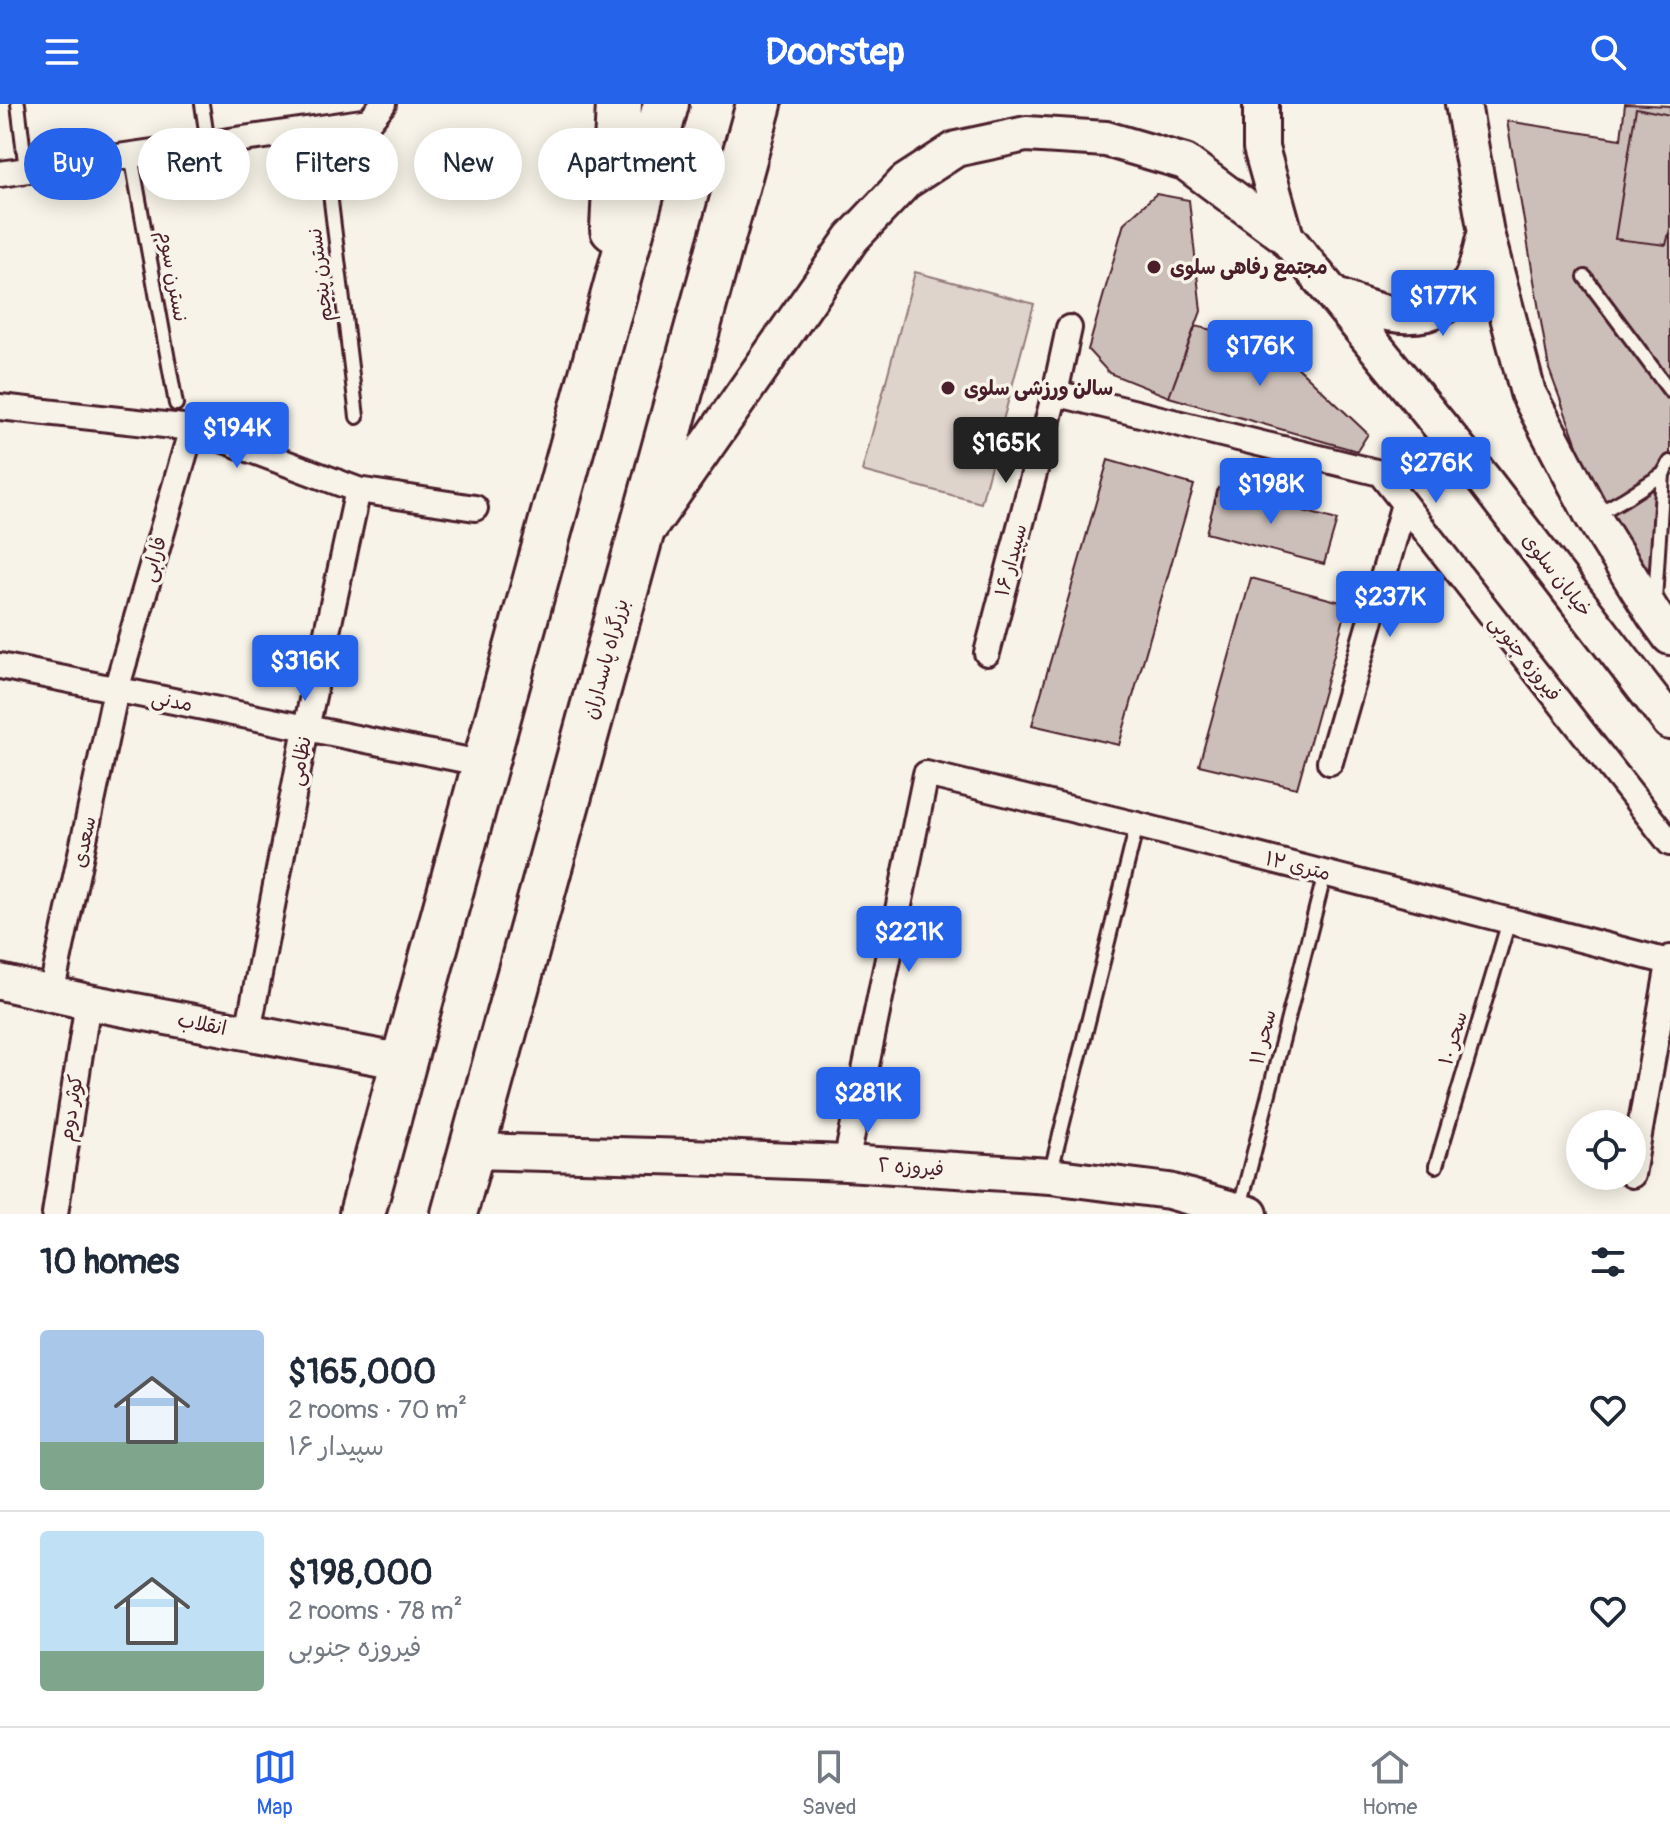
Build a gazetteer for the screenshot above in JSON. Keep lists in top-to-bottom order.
{
  "streets": {
    "highway": ["بزرگراه پاسداران"],
    "main road": ["خیابان سلوی", "انقلاب", "فیروزه ٢"],
    "street": [
      "فارابی",
      "سپیدار ۱۶",
      "فیروزه جنوبی",
      "مدنی",
      "نظامی",
      "سعدی",
      "۱۲ متری",
      "کوثر دوم"
    ],
    "lane": [
      "نسترن پنجم",
      "نسترن سوم",
      "سحر ۱۱",
      "سحر ۱۰"
    ]
  },
  "crossings": [
    ["فارابی", "مدنی"],
    ["فارابی", "سعدی"],
    ["سپیدار ۱۶", "فیروزه جنوبی"],
    ["بزرگراه پاسداران", "فیروزه ٢"],
    ["مدنی", "نظامی"],
    ["مدنی", "سعدی"],
    ["نظامی", "انقلاب"],
    ["سعدی", "انقلاب"],
    ["۱۲ متری", "سحر ۱۱"],
    ["۱۲ متری", "سحر ۱۰"],
    ["۱۲ متری", "فیروزه ٢"],
    ["انقلاب", "کوثر دوم"],
    ["سحر ۱۱", "فیروزه ٢"]
  ],
  "places": ["مجتمع رفاهی سلوی", "سالن ورزشی سلوی"],
  "page": {
    "header": "Doorstep",
    "chip": [
      "Buy",
      "Rent",
      "Filters",
      "New",
      "Apartment"
    ],
    "price": [
      "$177K",
      "$176K",
      "$194K",
      "$165K",
      "$276K",
      "$198K",
      "$237K",
      "$316K",
      "$221K",
      "$281K"
    ],
    "heading": "10 homes",
    "list": [
      {
        "name": "$165,000",
        "note": "2 rooms · 70 m² · سپیدار ۱۶"
      },
      {
        "name": "$198,000",
        "note": "2 rooms · 78 m² · فیروزه جنوبی"
      }
    ],
    "tabs": ["Map", "Saved", "Home"]
  }
}
